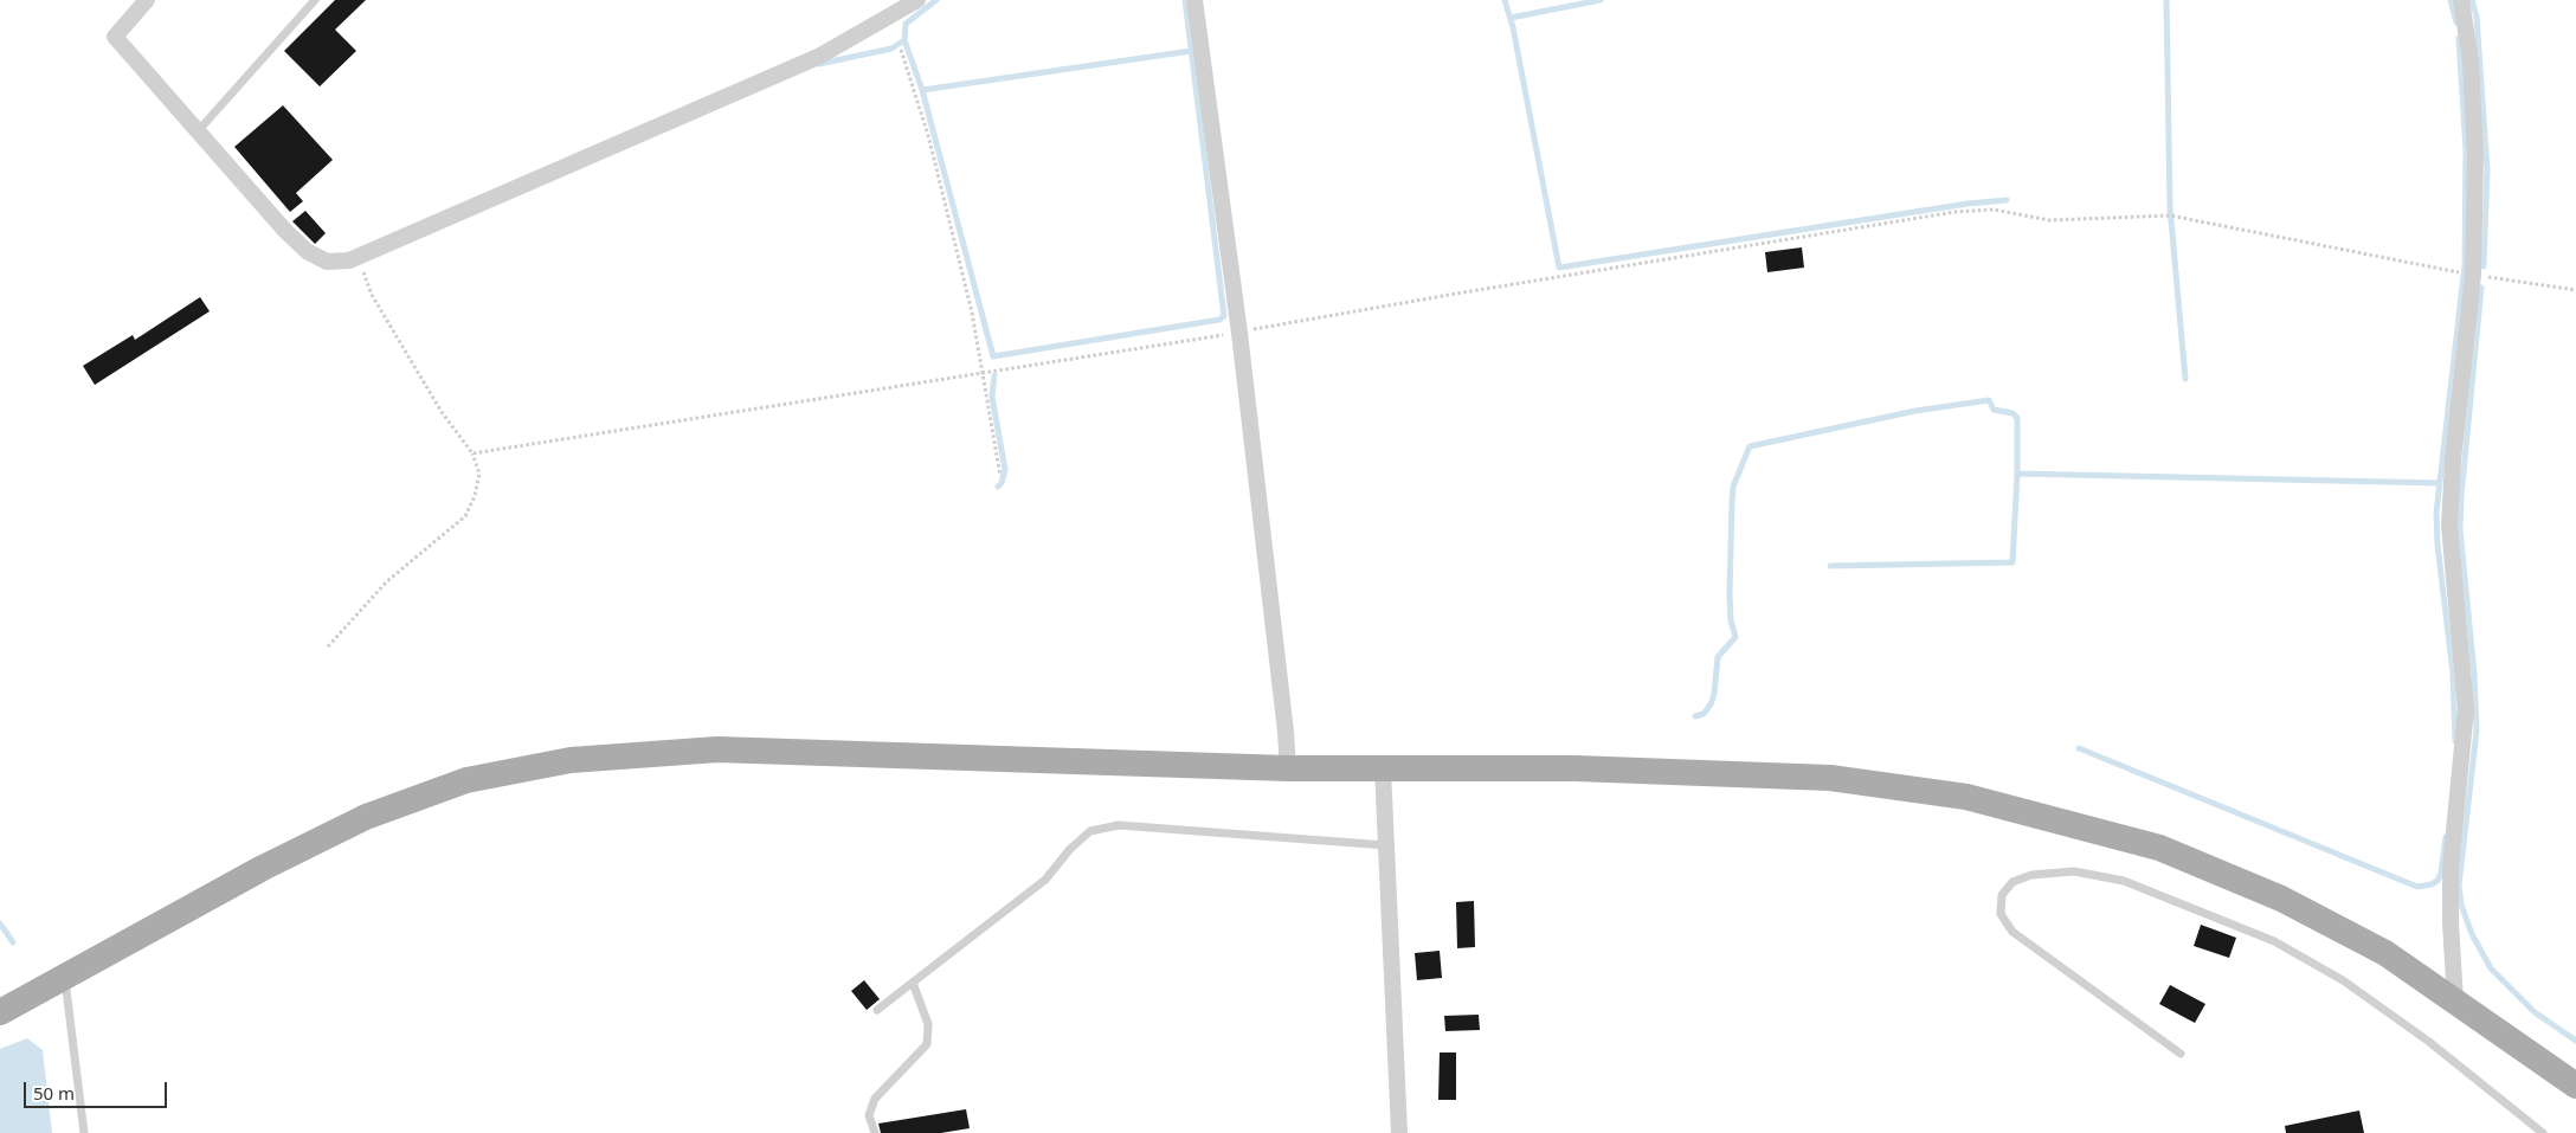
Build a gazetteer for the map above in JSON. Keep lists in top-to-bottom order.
{
  "scale_bar": "50 m"
}
